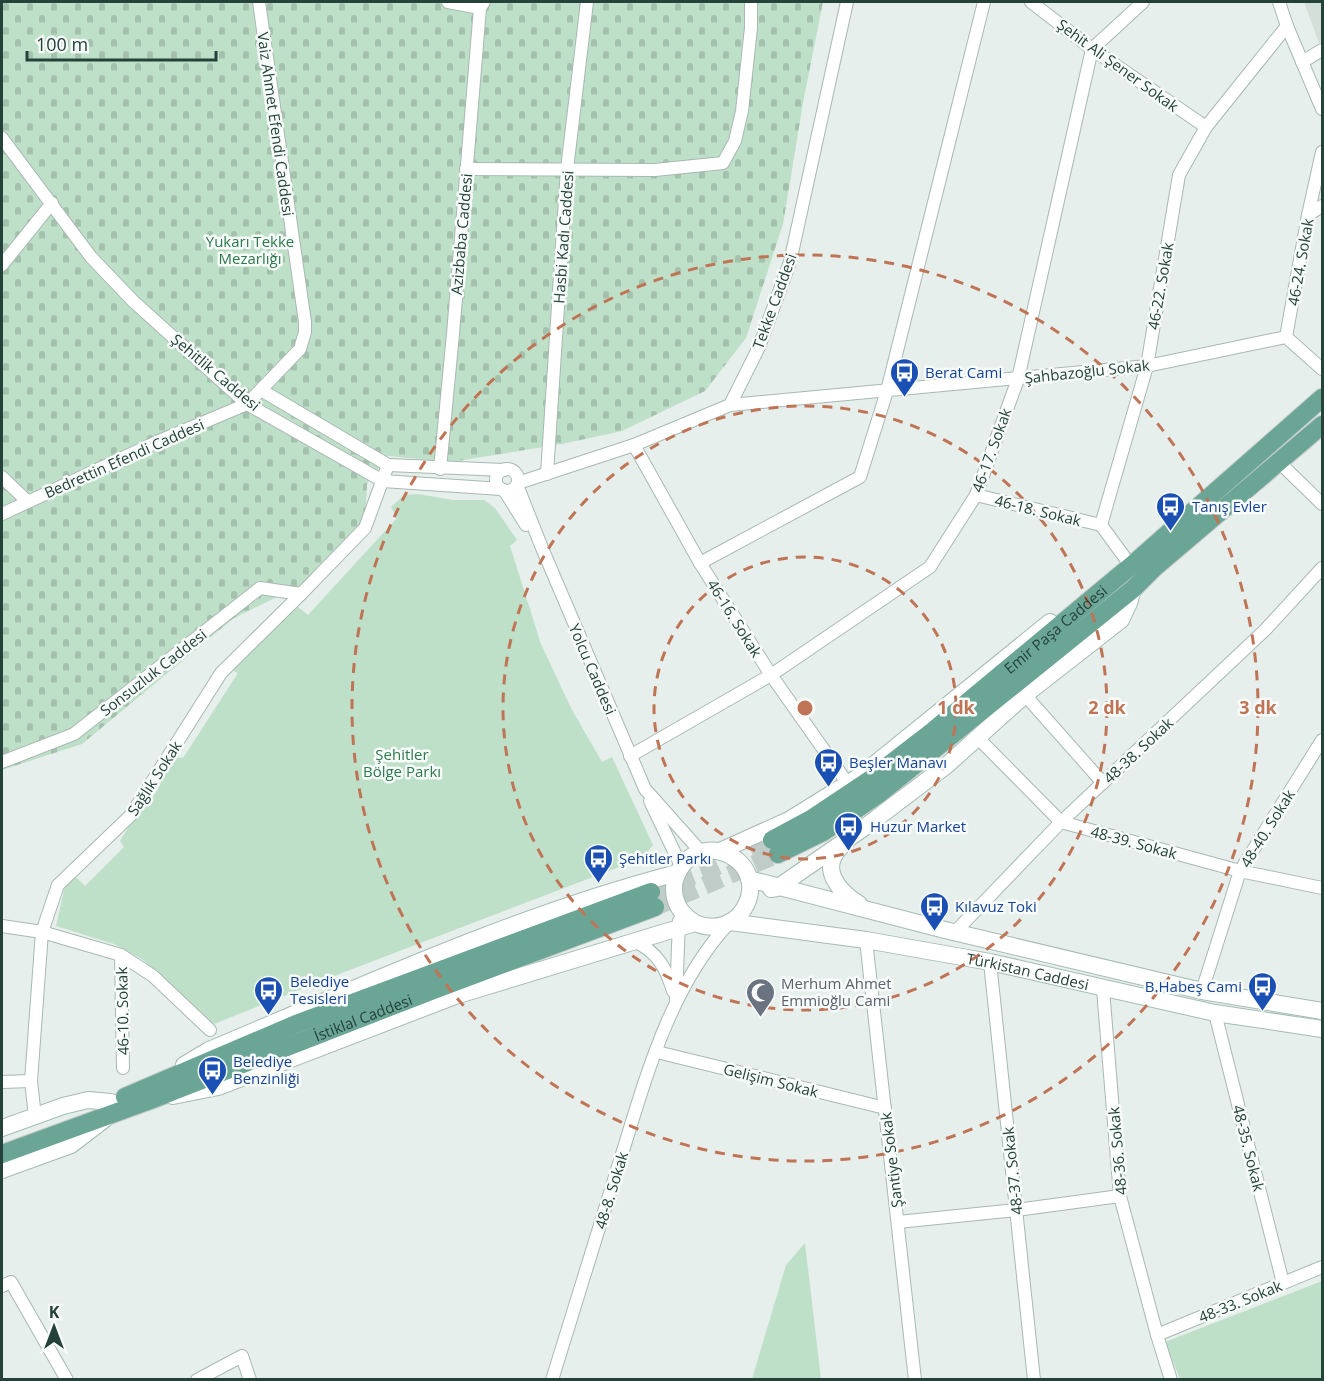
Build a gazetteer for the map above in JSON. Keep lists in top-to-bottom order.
{
  "streets": {
    "main road": ["Emir Paşa Caddesi", "İstiklal Caddesi"],
    "street": [
      "Şehit Ali Şener Sokak",
      "Vaiz Ahmet Efendi Caddesi",
      "Azizbaba Caddesi",
      "Hasbi Kadı Caddesi",
      "46-24. Sokak",
      "46-22. Sokak",
      "Tekke Caddesi",
      "Şahbazoğlu Sokak",
      "Şehitlik Caddesi",
      "46-17. Sokak",
      "Bedrettin Efendi Caddesi",
      "46-18. Sokak",
      "46-16. Sokak",
      "Yolcu Caddesi",
      "Sonsuzluk Caddesi",
      "48-38. Sokak",
      "Sağlık Sokak",
      "48-40. Sokak",
      "48-39. Sokak",
      "Türkistan Caddesi",
      "46-10. Sokak",
      "Gelişim Sokak",
      "48-35. Sokak",
      "48-36. Sokak",
      "Şantiye Sokak",
      "48-37. Sokak",
      "48-8. Sokak",
      "48-33. Sokak"
    ]
  },
  "crossings": [
    ["Şehit Ali Şener Sokak", "46-22. Sokak"],
    ["Şehit Ali Şener Sokak", "46-17. Sokak"],
    ["Vaiz Ahmet Efendi Caddesi", "Şehitlik Caddesi"],
    ["Vaiz Ahmet Efendi Caddesi", "Bedrettin Efendi Caddesi"],
    ["Azizbaba Caddesi", "Şehitlik Caddesi"],
    ["46-24. Sokak", "Şahbazoğlu Sokak"],
    ["46-22. Sokak", "Şahbazoğlu Sokak"],
    ["46-22. Sokak", "46-18. Sokak"],
    ["Tekke Caddesi", "Şahbazoğlu Sokak"],
    ["Şahbazoğlu Sokak", "46-17. Sokak"],
    ["Şehitlik Caddesi", "Bedrettin Efendi Caddesi"],
    ["Şehitlik Caddesi", "Yolcu Caddesi"],
    ["Şehitlik Caddesi", "Sağlık Sokak"],
    ["46-17. Sokak", "46-18. Sokak"],
    ["46-17. Sokak", "46-16. Sokak"],
    ["46-17. Sokak", "Yolcu Caddesi"],
    ["Yolcu Caddesi", "Türkistan Caddesi"],
    ["Sonsuzluk Caddesi", "Sağlık Sokak"],
    ["48-38. Sokak", "48-39. Sokak"],
    ["48-38. Sokak", "Türkistan Caddesi"],
    ["48-40. Sokak", "48-39. Sokak"],
    ["48-40. Sokak", "Türkistan Caddesi"],
    ["Türkistan Caddesi", "48-35. Sokak"],
    ["Türkistan Caddesi", "48-36. Sokak"],
    ["Türkistan Caddesi", "Şantiye Sokak"],
    ["Türkistan Caddesi", "48-37. Sokak"],
    ["Gelişim Sokak", "Şantiye Sokak"],
    ["Gelişim Sokak", "48-8. Sokak"],
    ["48-35. Sokak", "48-33. Sokak"],
    ["48-36. Sokak", "48-33. Sokak"]
  ],
  "parks": ["Yukarı Tekke Mezarlığı", "Şehitler Bölge Parkı"],
  "places": {
    "bus stop": [
      "Berat Cami",
      "Tanış Evler",
      "Beşler Manavı",
      "Huzur Market",
      "Şehitler Parkı",
      "Kılavuz Toki",
      "B.Habeş Cami",
      "Belediye Tesisleri",
      "Belediye Benzinliği"
    ],
    "mosque": ["Merhum Ahmet Emmioğlu Cami"]
  },
  "scale_bar": "100 m",
  "north": "top",
  "rings": ["1 dk", "2 dk", "3 dk"]
}
